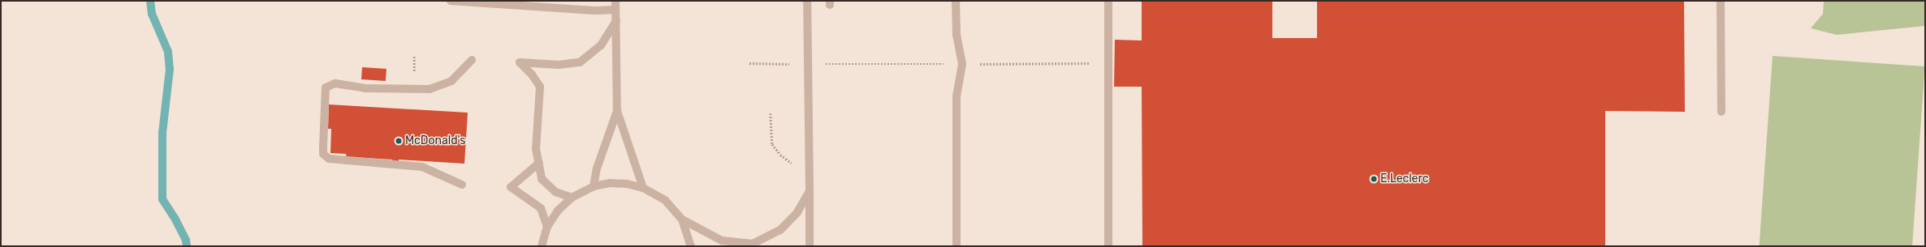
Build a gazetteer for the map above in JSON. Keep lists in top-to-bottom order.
{
  "places": ["McDonald's", "E.Leclerc"]
}
